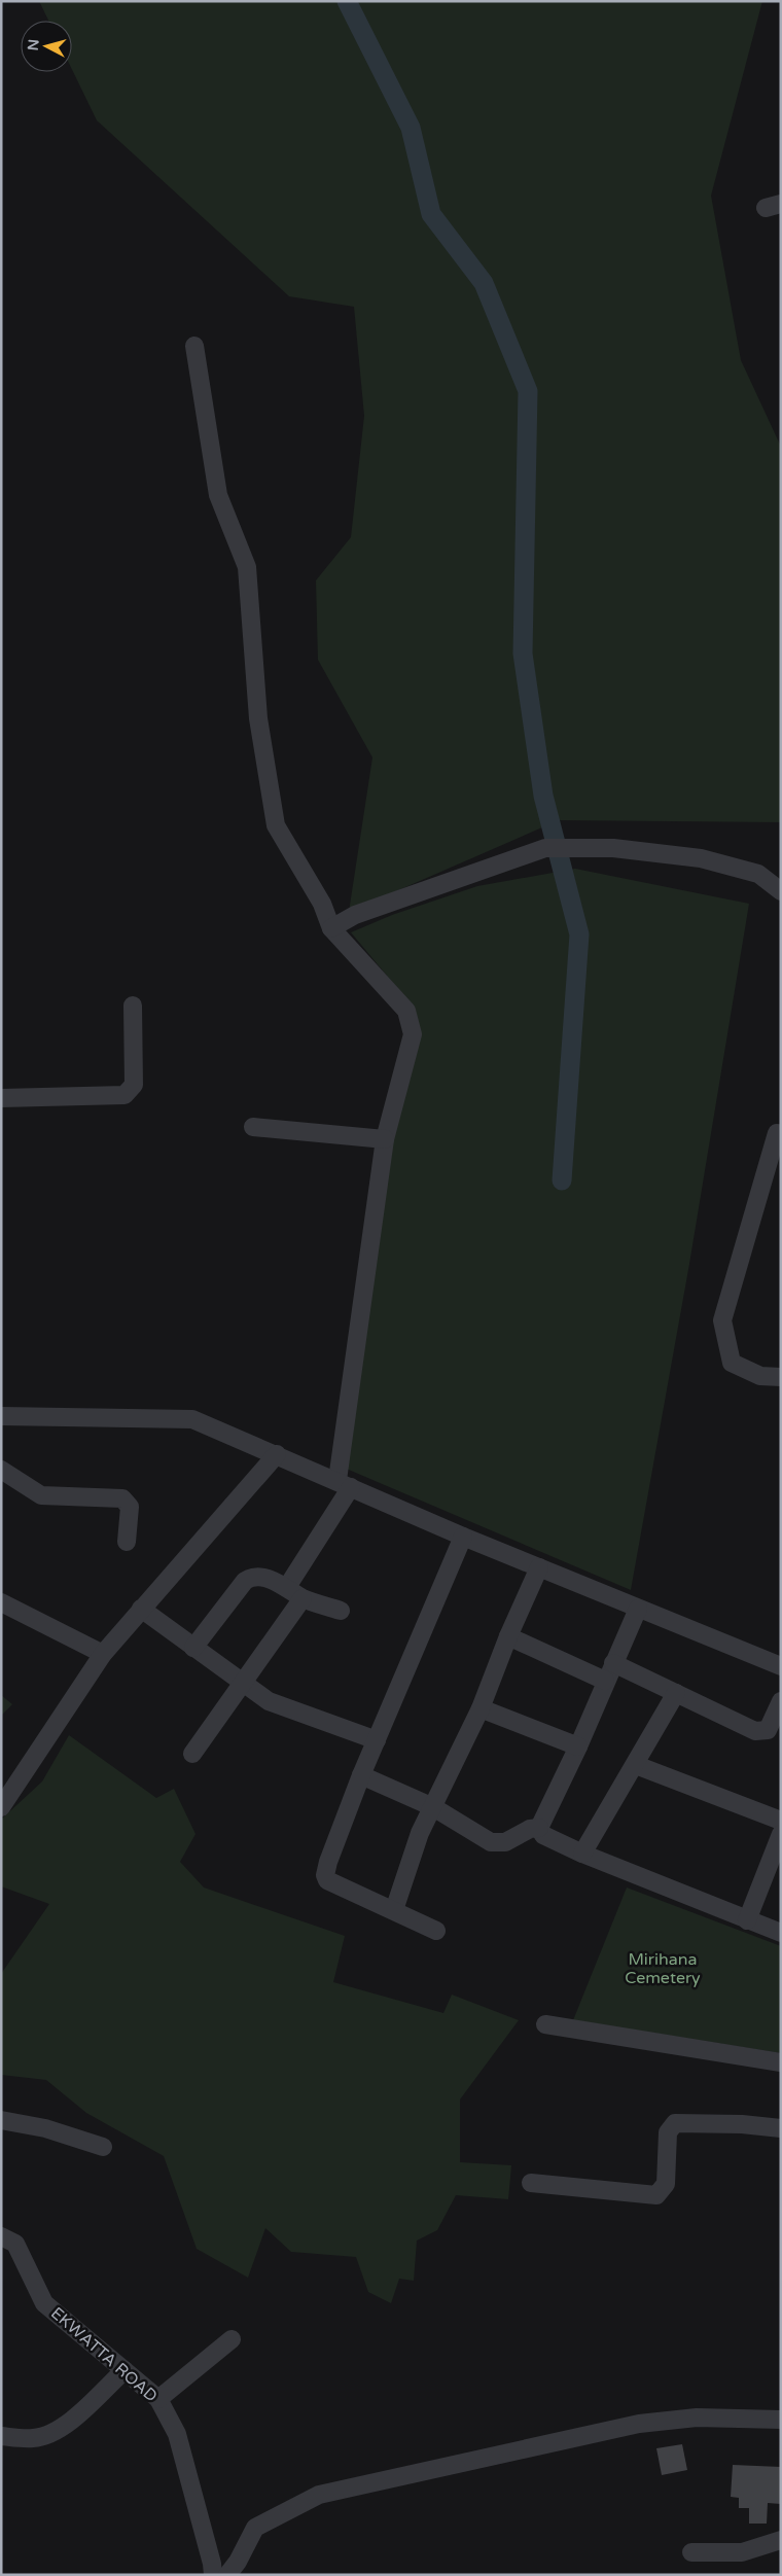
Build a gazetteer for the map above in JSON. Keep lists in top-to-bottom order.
{
  "streets": {
    "street": ["EKWATTA ROAD"]
  },
  "parks": ["Mirihana Cemetery"],
  "north": "left"
}
